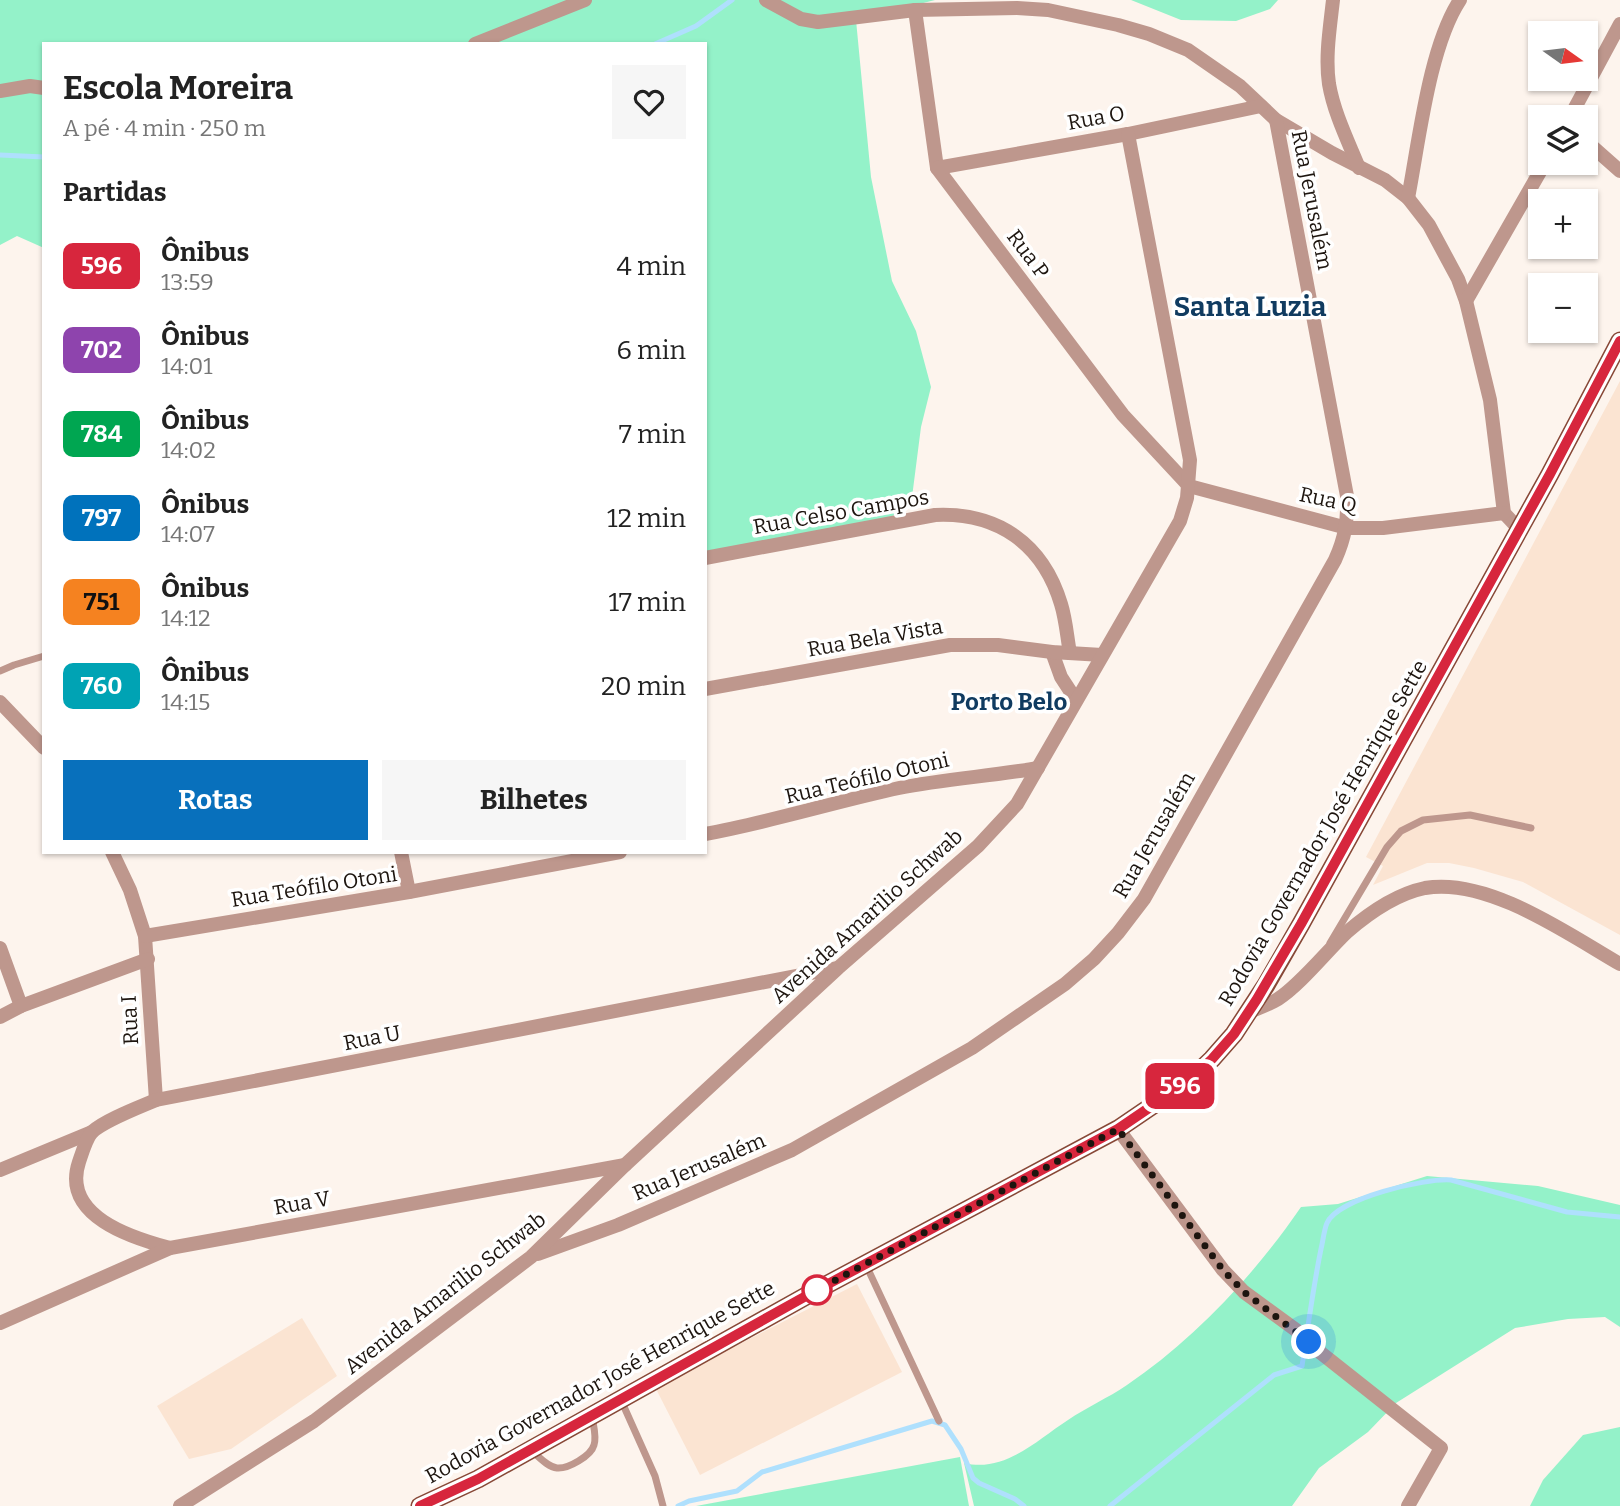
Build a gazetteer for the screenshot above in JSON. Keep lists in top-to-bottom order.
{
  "streets": {
    "main road": ["Rodovia Governador José Henrique Sette"],
    "street": [
      "Rua O",
      "Rua Jerusalém",
      "Rua P",
      "Rua Q",
      "Rua Celso Campos",
      "Rua Bela Vista",
      "Rua Teófilo Otoni",
      "Avenida Amarilio Schwab",
      "Rua I",
      "Rua U",
      "Rua V"
    ]
  },
  "crossings": [
    ["Rua O", "Rua P"],
    ["Rua O", "Avenida Amarilio Schwab"],
    ["Rua Jerusalém", "Rua Q"],
    ["Rua Jerusalém", "Avenida Amarilio Schwab"],
    ["Rua P", "Rua Q"],
    ["Rua P", "Avenida Amarilio Schwab"],
    ["Rua Q", "Avenida Amarilio Schwab"],
    ["Rua Celso Campos", "Rua Bela Vista"],
    ["Rua Bela Vista", "Avenida Amarilio Schwab"],
    ["Rua Teófilo Otoni", "Avenida Amarilio Schwab"],
    ["Rua Teófilo Otoni", "Rua I"],
    ["Avenida Amarilio Schwab", "Rua U"],
    ["Avenida Amarilio Schwab", "Rua V"],
    ["Rua I", "Rua U"]
  ],
  "districts": ["Santa Luzia", "Porto Belo"],
  "lines": ["bus line 596"],
  "north": "right",
  "page": {
    "on_map": "596",
    "map_buttons": ["+", "−"],
    "heading": [
      ["Escola Moreira", "A pé · 4 min · 250 m"],
      "Partidas"
    ],
    "list": [
      {
        "mark": "596",
        "name": "Ônibus",
        "note": "13:59",
        "value": "4 min"
      },
      {
        "mark": "702",
        "name": "Ônibus",
        "note": "14:01",
        "value": "6 min"
      },
      {
        "mark": "784",
        "name": "Ônibus",
        "note": "14:02",
        "value": "7 min"
      },
      {
        "mark": "797",
        "name": "Ônibus",
        "note": "14:07",
        "value": "12 min"
      },
      {
        "mark": "751",
        "name": "Ônibus",
        "note": "14:12",
        "value": "17 min"
      },
      {
        "mark": "760",
        "name": "Ônibus",
        "note": "14:15",
        "value": "20 min"
      }
    ],
    "buttons": ["Rotas", "Bilhetes"]
  }
}
